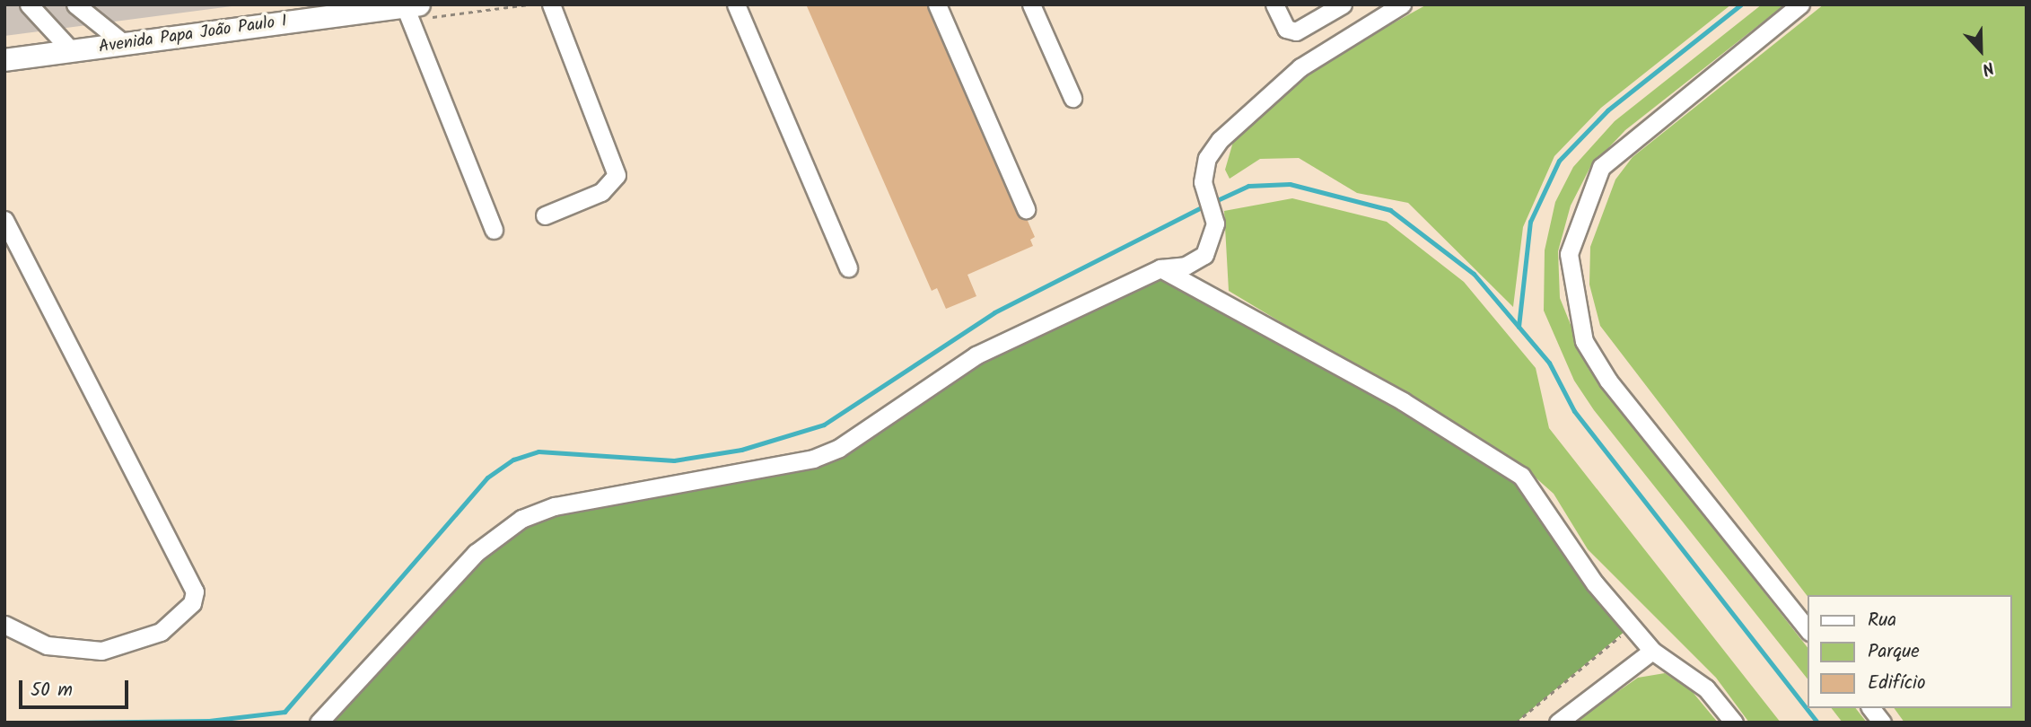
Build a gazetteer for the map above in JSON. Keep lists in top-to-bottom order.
{
  "streets": {
    "main road": ["Avenida Papa João Paulo I"]
  },
  "legend": ["Rua", "Parque", "Edifício"],
  "scale_bar": "50 m",
  "north": "bottom"
}
